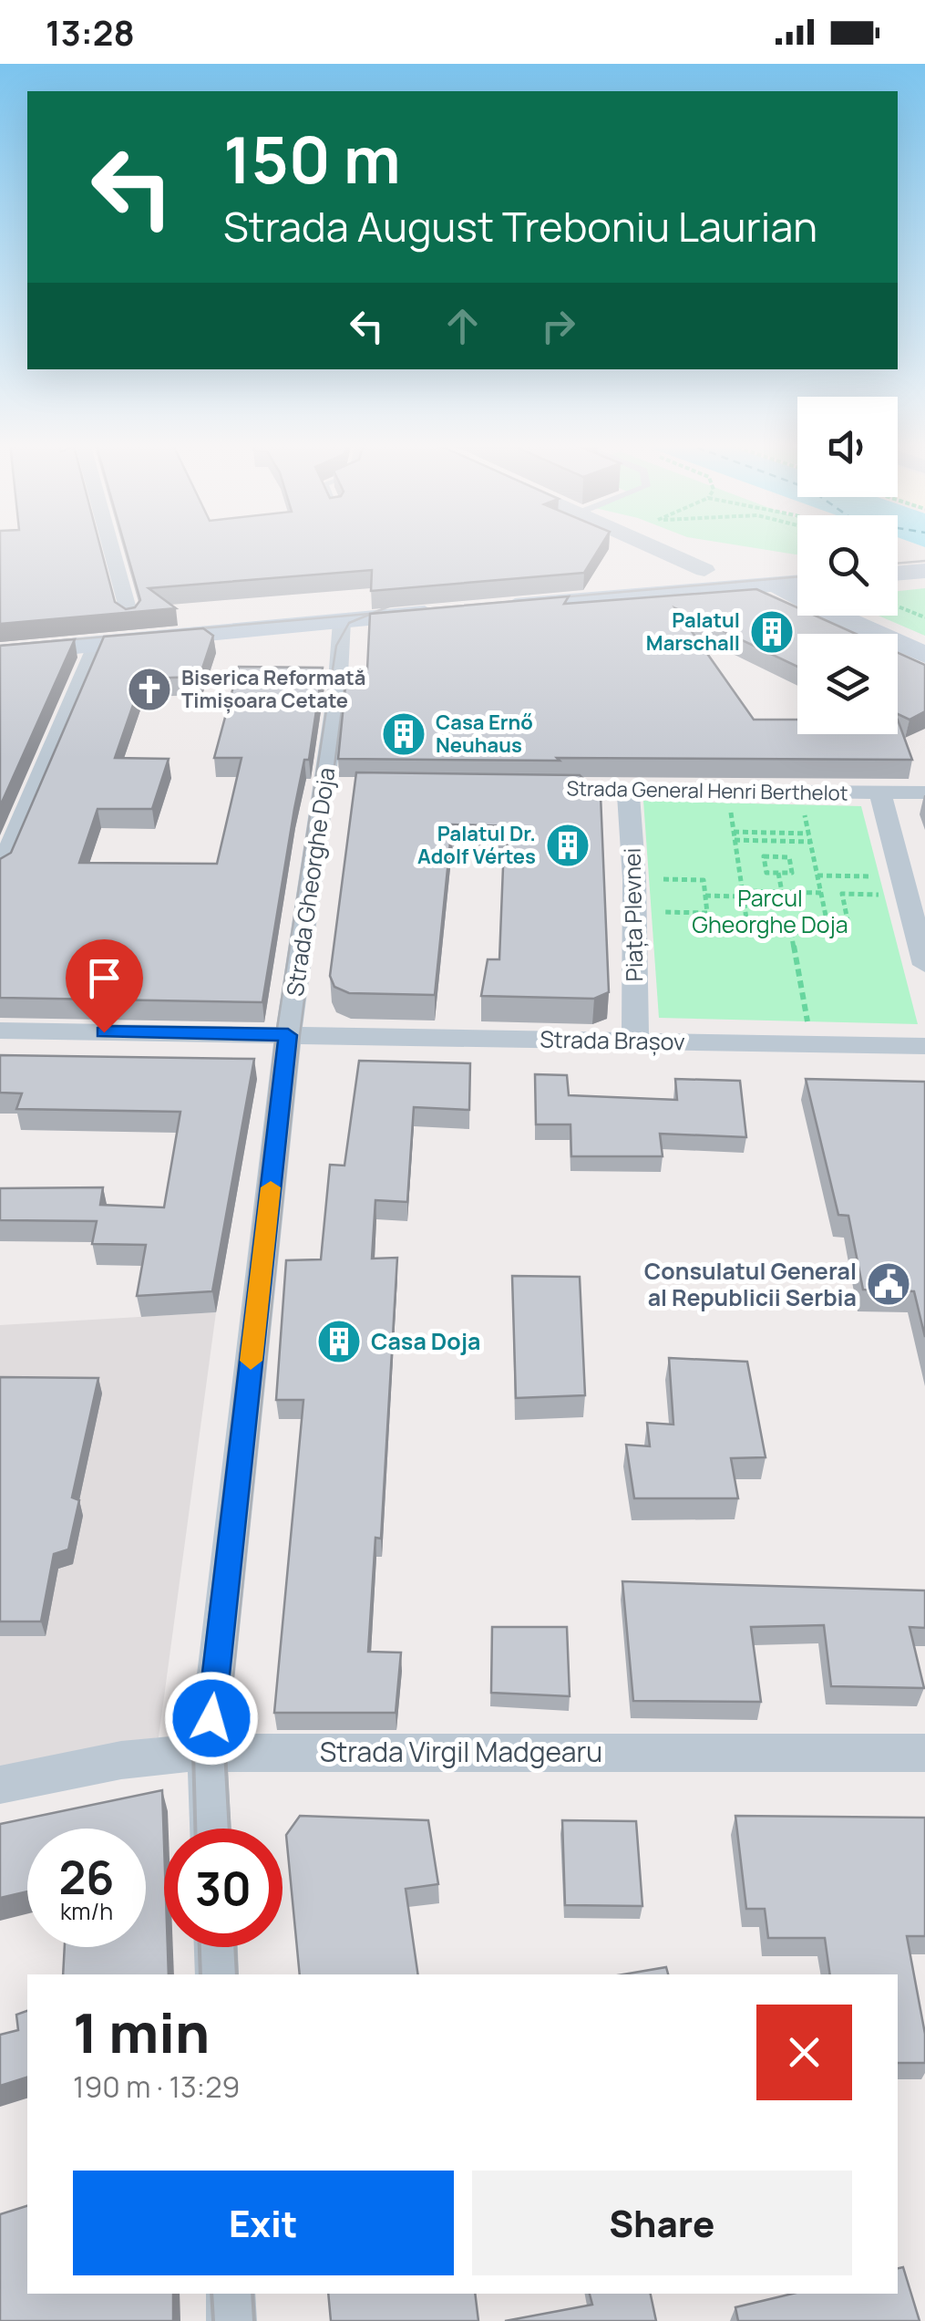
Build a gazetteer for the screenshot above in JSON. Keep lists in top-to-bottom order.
{
  "streets": {
    "street": [
      "Strada General Henri Berthelot",
      "Strada Gheorghe Doja",
      "Piața Plevnei",
      "Strada Brașov",
      "Strada Virgil Madgearu"
    ]
  },
  "crossings": [
    ["Strada General Henri Berthelot", "Piața Plevnei"],
    ["Strada Gheorghe Doja", "Strada Brașov"],
    ["Strada Gheorghe Doja", "Strada Virgil Madgearu"],
    ["Piața Plevnei", "Strada Brașov"]
  ],
  "parks": ["Parcul Gheorghe Doja"],
  "places": {
    "building": [
      "Palatul Marschall",
      "Casa Ernő Neuhaus",
      "Palatul Dr. Adolf Vértes",
      "Casa Doja"
    ],
    "church": ["Biserica Reformată Timișoara Cetate"],
    "public building": ["Consulatul General al Republicii Serbia"]
  },
  "page": {
    "status": "13:28",
    "turn": ["150 m", "Strada August Treboniu Laurian"],
    "speed": "26 km/h",
    "limit": "30",
    "heading": ["1 min", "190 m · 13:29"],
    "buttons": ["Exit", "Share"]
  }
}
